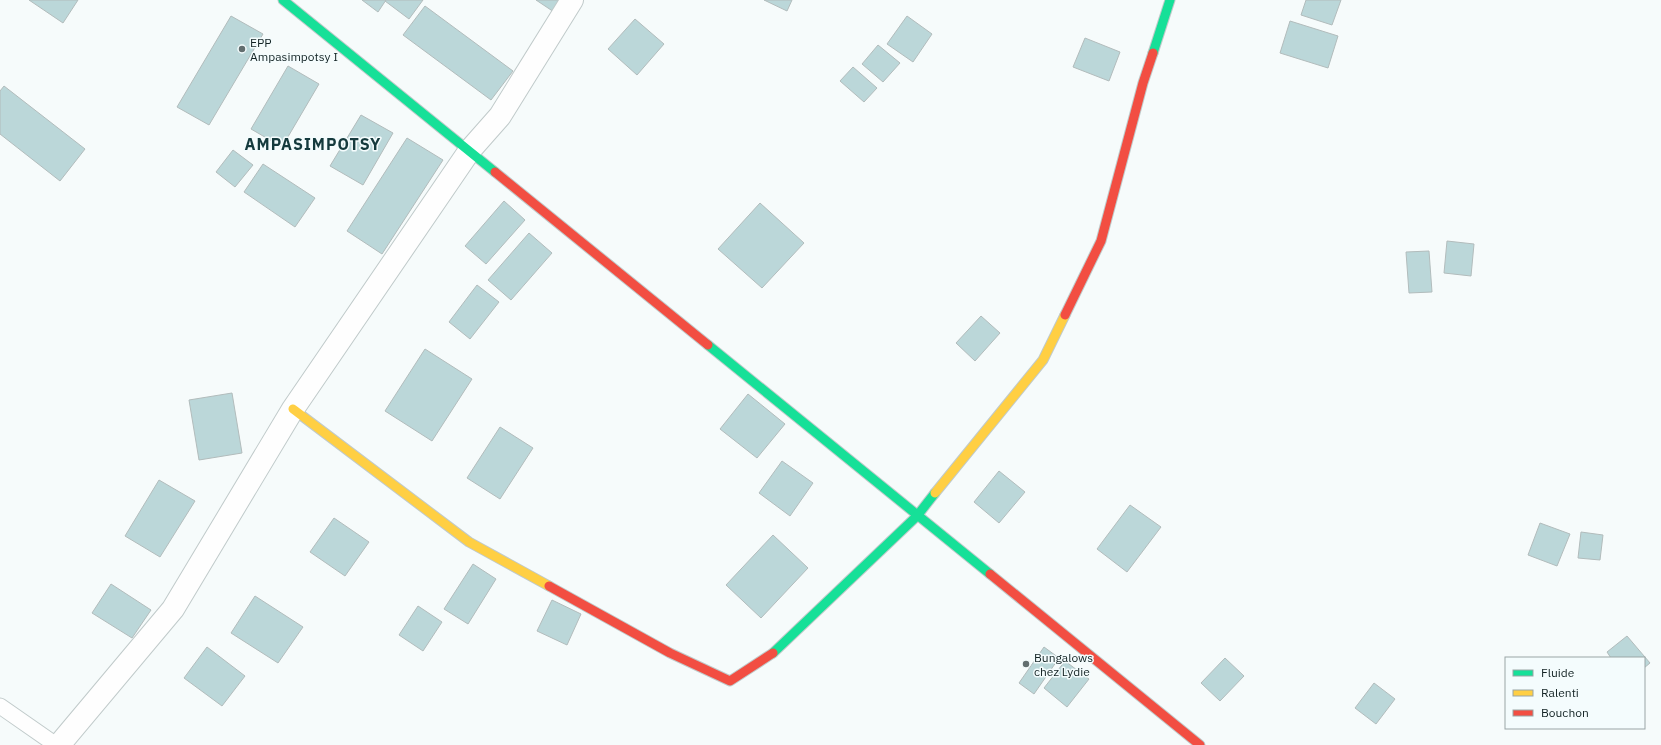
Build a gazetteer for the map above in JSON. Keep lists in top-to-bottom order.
{
  "districts": ["AMPASIMPOTSY"],
  "places": ["EPP Ampasimpotsy I", "Bungalows chez Lydie"],
  "legend": ["Fluide", "Ralenti", "Bouchon"]
}
